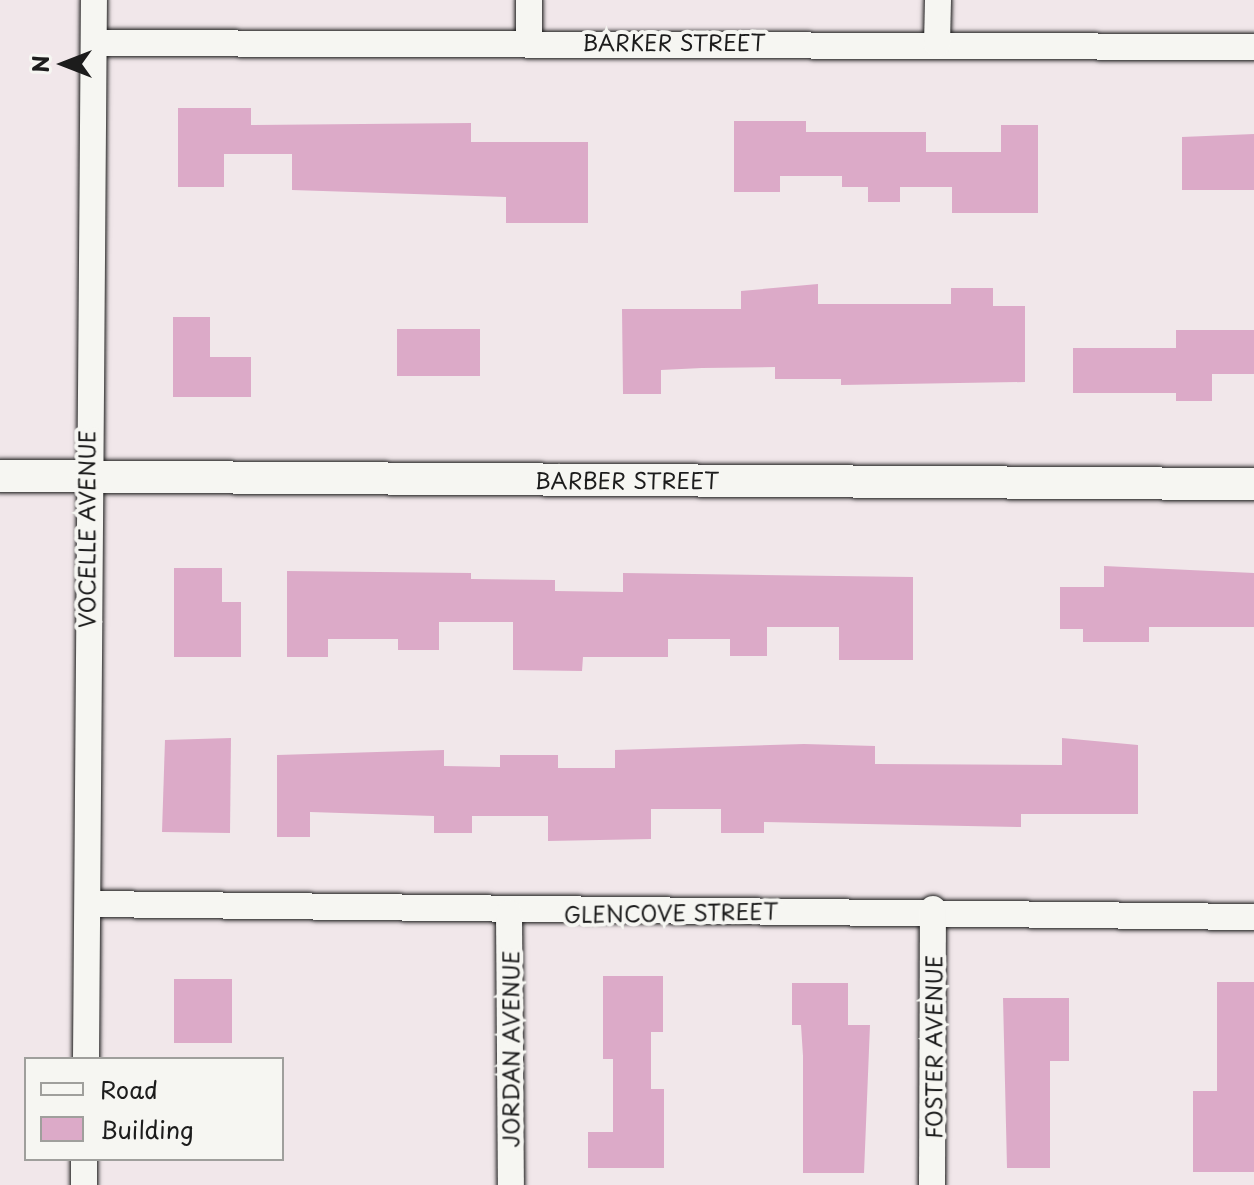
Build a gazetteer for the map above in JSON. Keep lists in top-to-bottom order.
{
  "streets": {
    "street": [
      "BARKER STREET",
      "BARBER STREET",
      "VOCELLE AVENUE",
      "GLENCOVE STREET",
      "FOSTER AVENUE",
      "JORDAN AVENUE"
    ]
  },
  "crossings": [
    ["BARKER STREET", "VOCELLE AVENUE"],
    ["BARBER STREET", "VOCELLE AVENUE"],
    ["VOCELLE AVENUE", "GLENCOVE STREET"],
    ["GLENCOVE STREET", "FOSTER AVENUE"],
    ["GLENCOVE STREET", "JORDAN AVENUE"]
  ],
  "legend": ["Road", "Building"],
  "north": "left"
}
